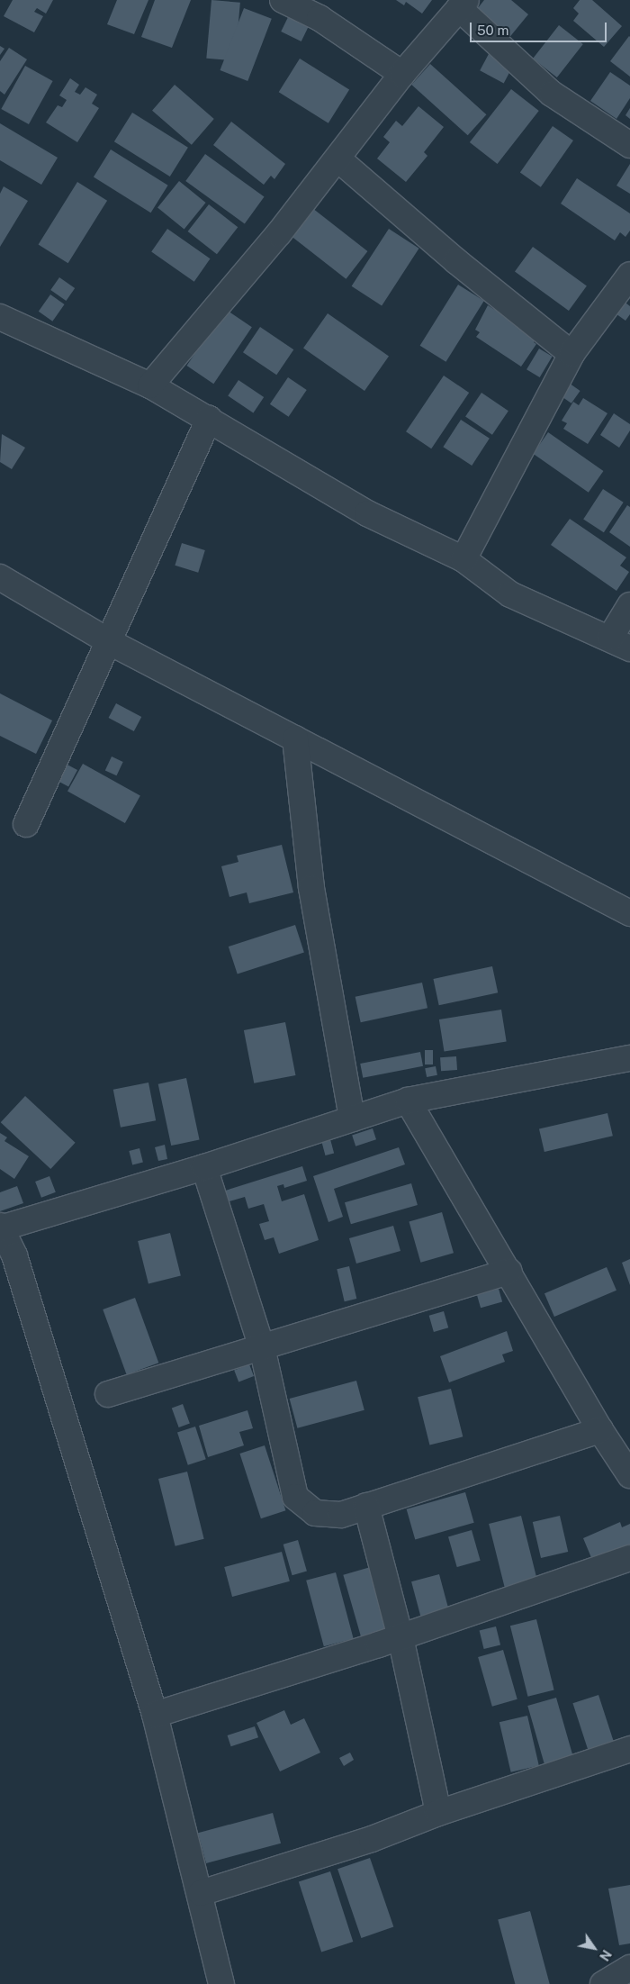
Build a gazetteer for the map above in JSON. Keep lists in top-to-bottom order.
{
  "scale_bar": "50 m",
  "north": "bottom right"
}
